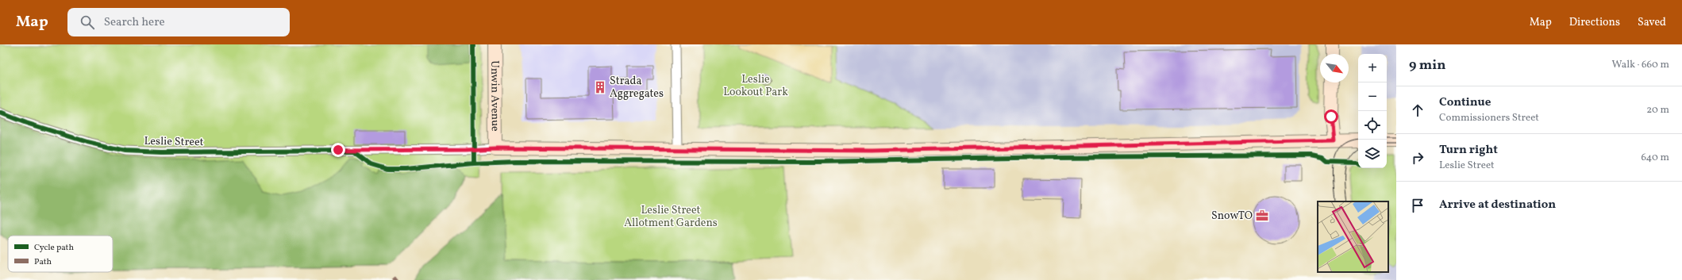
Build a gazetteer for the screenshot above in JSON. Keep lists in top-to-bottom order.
{
  "streets": {
    "street": ["Unwin Avenue", "Leslie Street"]
  },
  "crossings": [
    ["Unwin Avenue", "Leslie Street"]
  ],
  "parks": ["Leslie Lookout Park", "Leslie Street Allotment Gardens"],
  "places": {
    "building": ["Strada Aggregates"],
    "office": ["SnowTO"]
  },
  "legend": ["Cycle path", "Path"],
  "north": "bottom right",
  "page": {
    "header": "Map",
    "search": "Search here",
    "nav": ["Map", "Directions", "Saved"],
    "heading": ["9 min", "Walk · 660 m"],
    "map_buttons": ["+", "−"],
    "list": [
      ["Continue", "Commissioners Street", "20 m"],
      ["Turn right", "Leslie Street", "640 m"],
      "Arrive at destination"
    ]
  }
}
